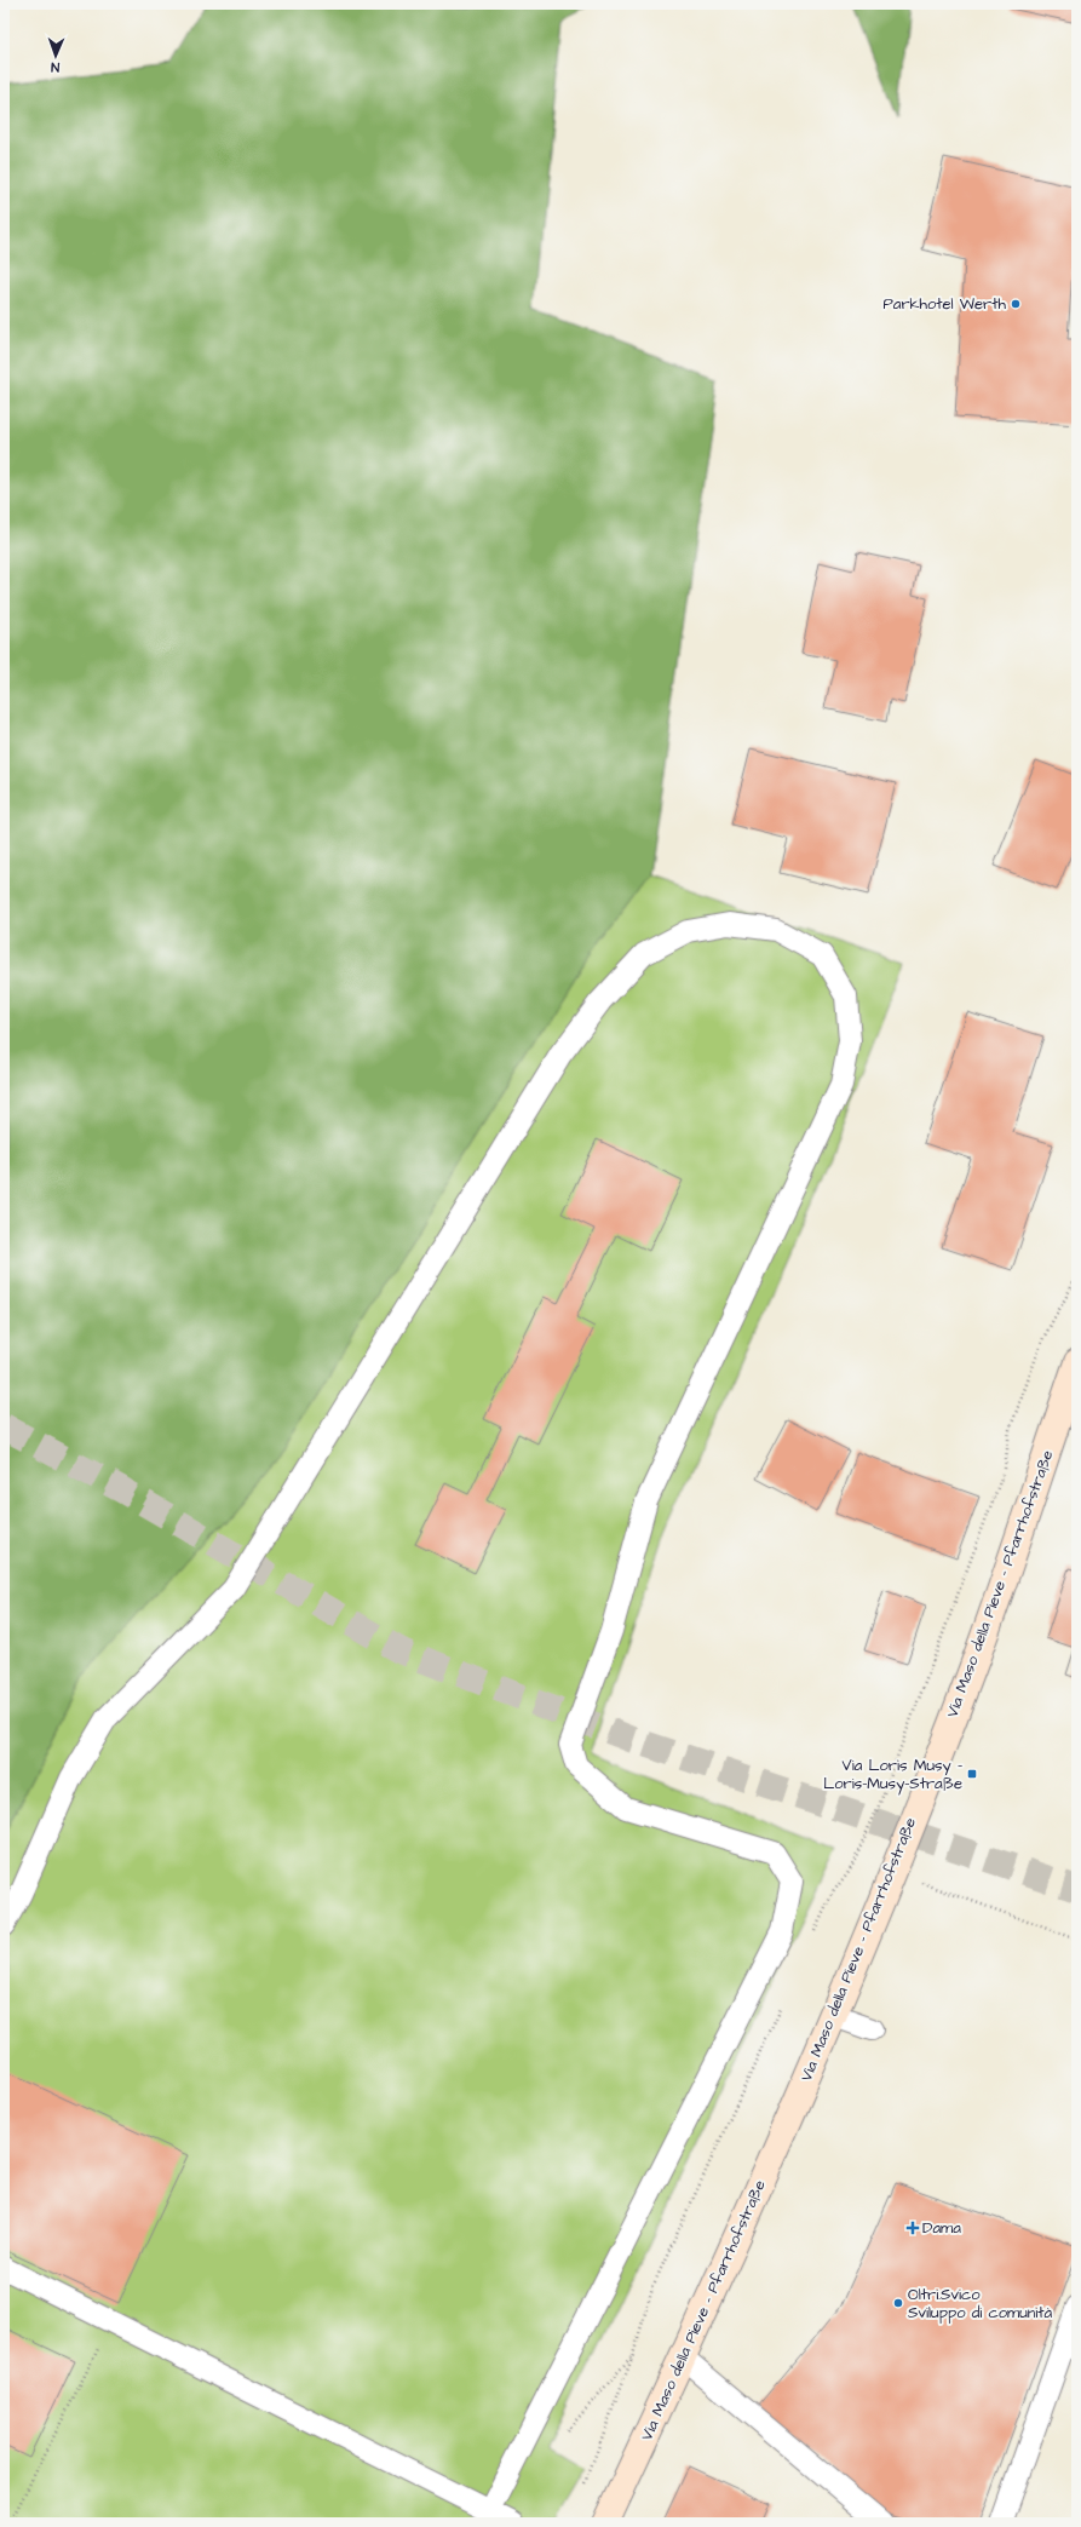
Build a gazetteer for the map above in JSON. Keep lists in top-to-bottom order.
{
  "streets": {
    "street": ["Via Maso della Pieve - Pfarrhofstraße"]
  },
  "places": {
    "other": ["Parkhotel Werth", "Oltri.Svico Sviluppo di comunità"],
    "transit": ["Via Loris Musy - Loris-Musy-Straße"],
    "health": ["Dama"]
  },
  "north": "bottom"
}
